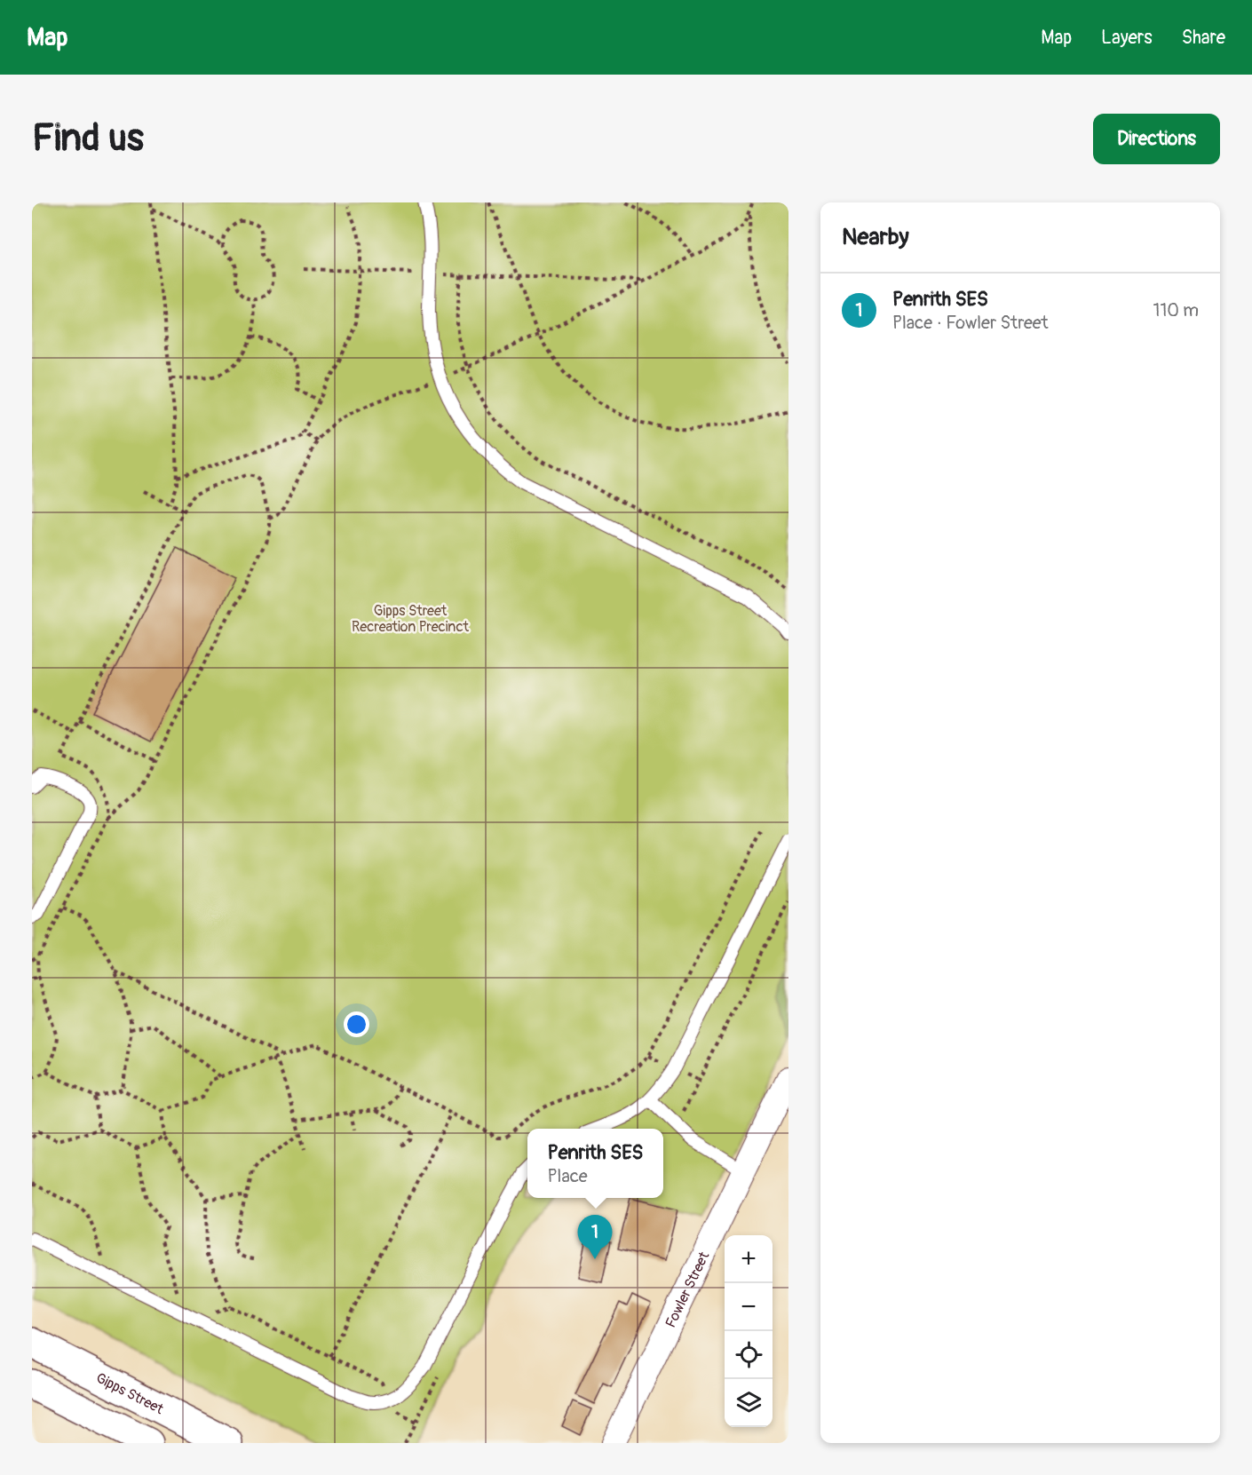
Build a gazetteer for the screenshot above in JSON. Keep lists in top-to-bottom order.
{
  "streets": {
    "main road": ["Gipps Street"],
    "street": ["Fowler Street"]
  },
  "parks": ["Gipps Street Recreation Precinct"],
  "page": {
    "header": "Map",
    "nav": ["Map", "Layers", "Share"],
    "buttons": "Directions",
    "title": "Find us",
    "heading": "Nearby",
    "list": [
      {
        "mark": "1",
        "name": "Penrith SES",
        "note": "Place · Fowler Street",
        "value": "110 m"
      }
    ],
    "popup": ["Penrith SES", "Place"],
    "pins": "1",
    "map_buttons": ["+", "−"]
  }
}
